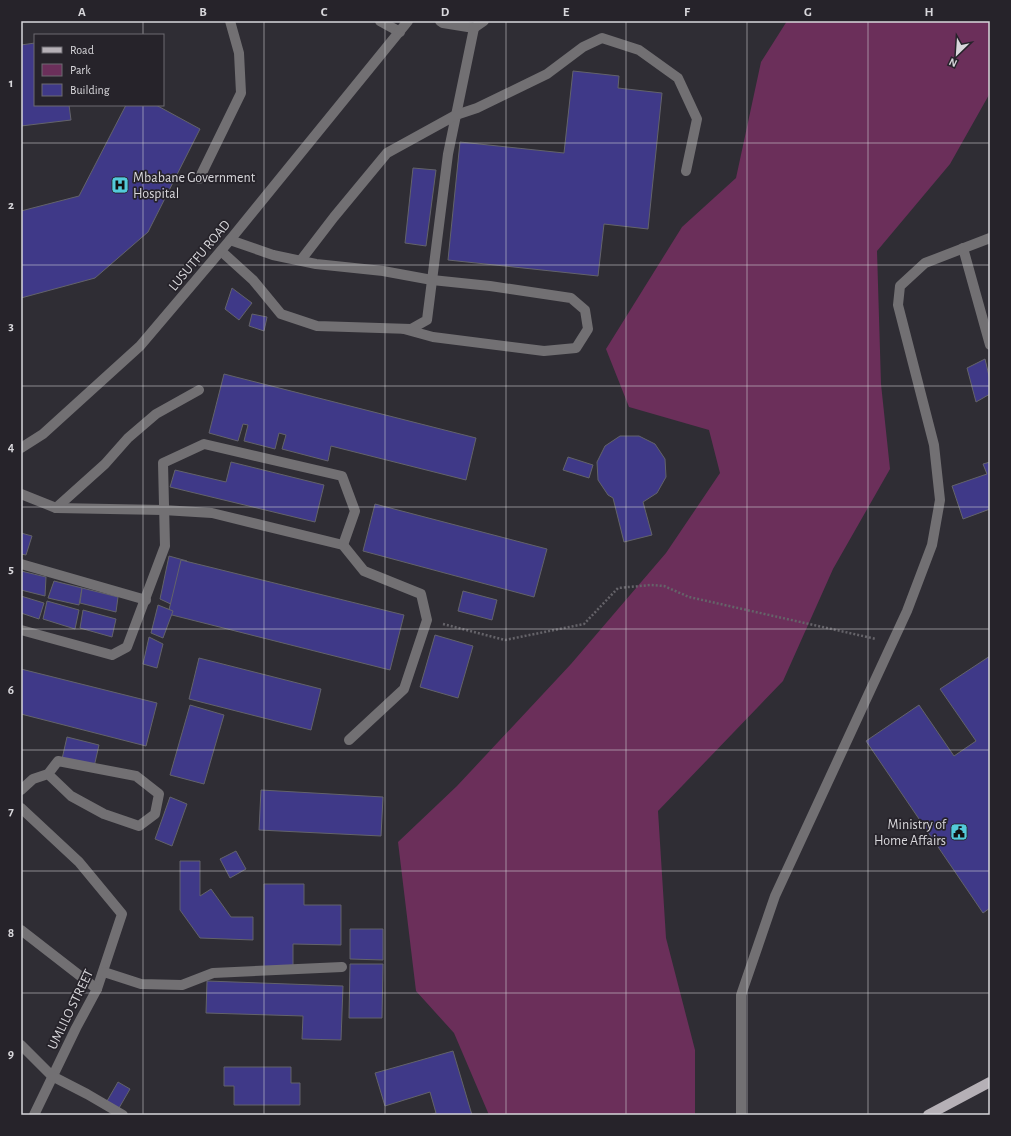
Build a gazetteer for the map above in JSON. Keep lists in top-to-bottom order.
{
  "streets": {
    "street": ["LUSUTFU ROAD", "UMLILO STREET"]
  },
  "places": {
    "hospital": ["Mbabane Government Hospital"],
    "public building": ["Ministry of Home Affairs"]
  },
  "legend": ["Road", "Park", "Building"],
  "north": "bottom left",
  "grid": {
    "columns": [
      "A",
      "B",
      "C",
      "D",
      "E",
      "F",
      "G",
      "H"
    ],
    "rows": [
      "1",
      "2",
      "3",
      "4",
      "5",
      "6",
      "7",
      "8",
      "9"
    ]
  }
}
